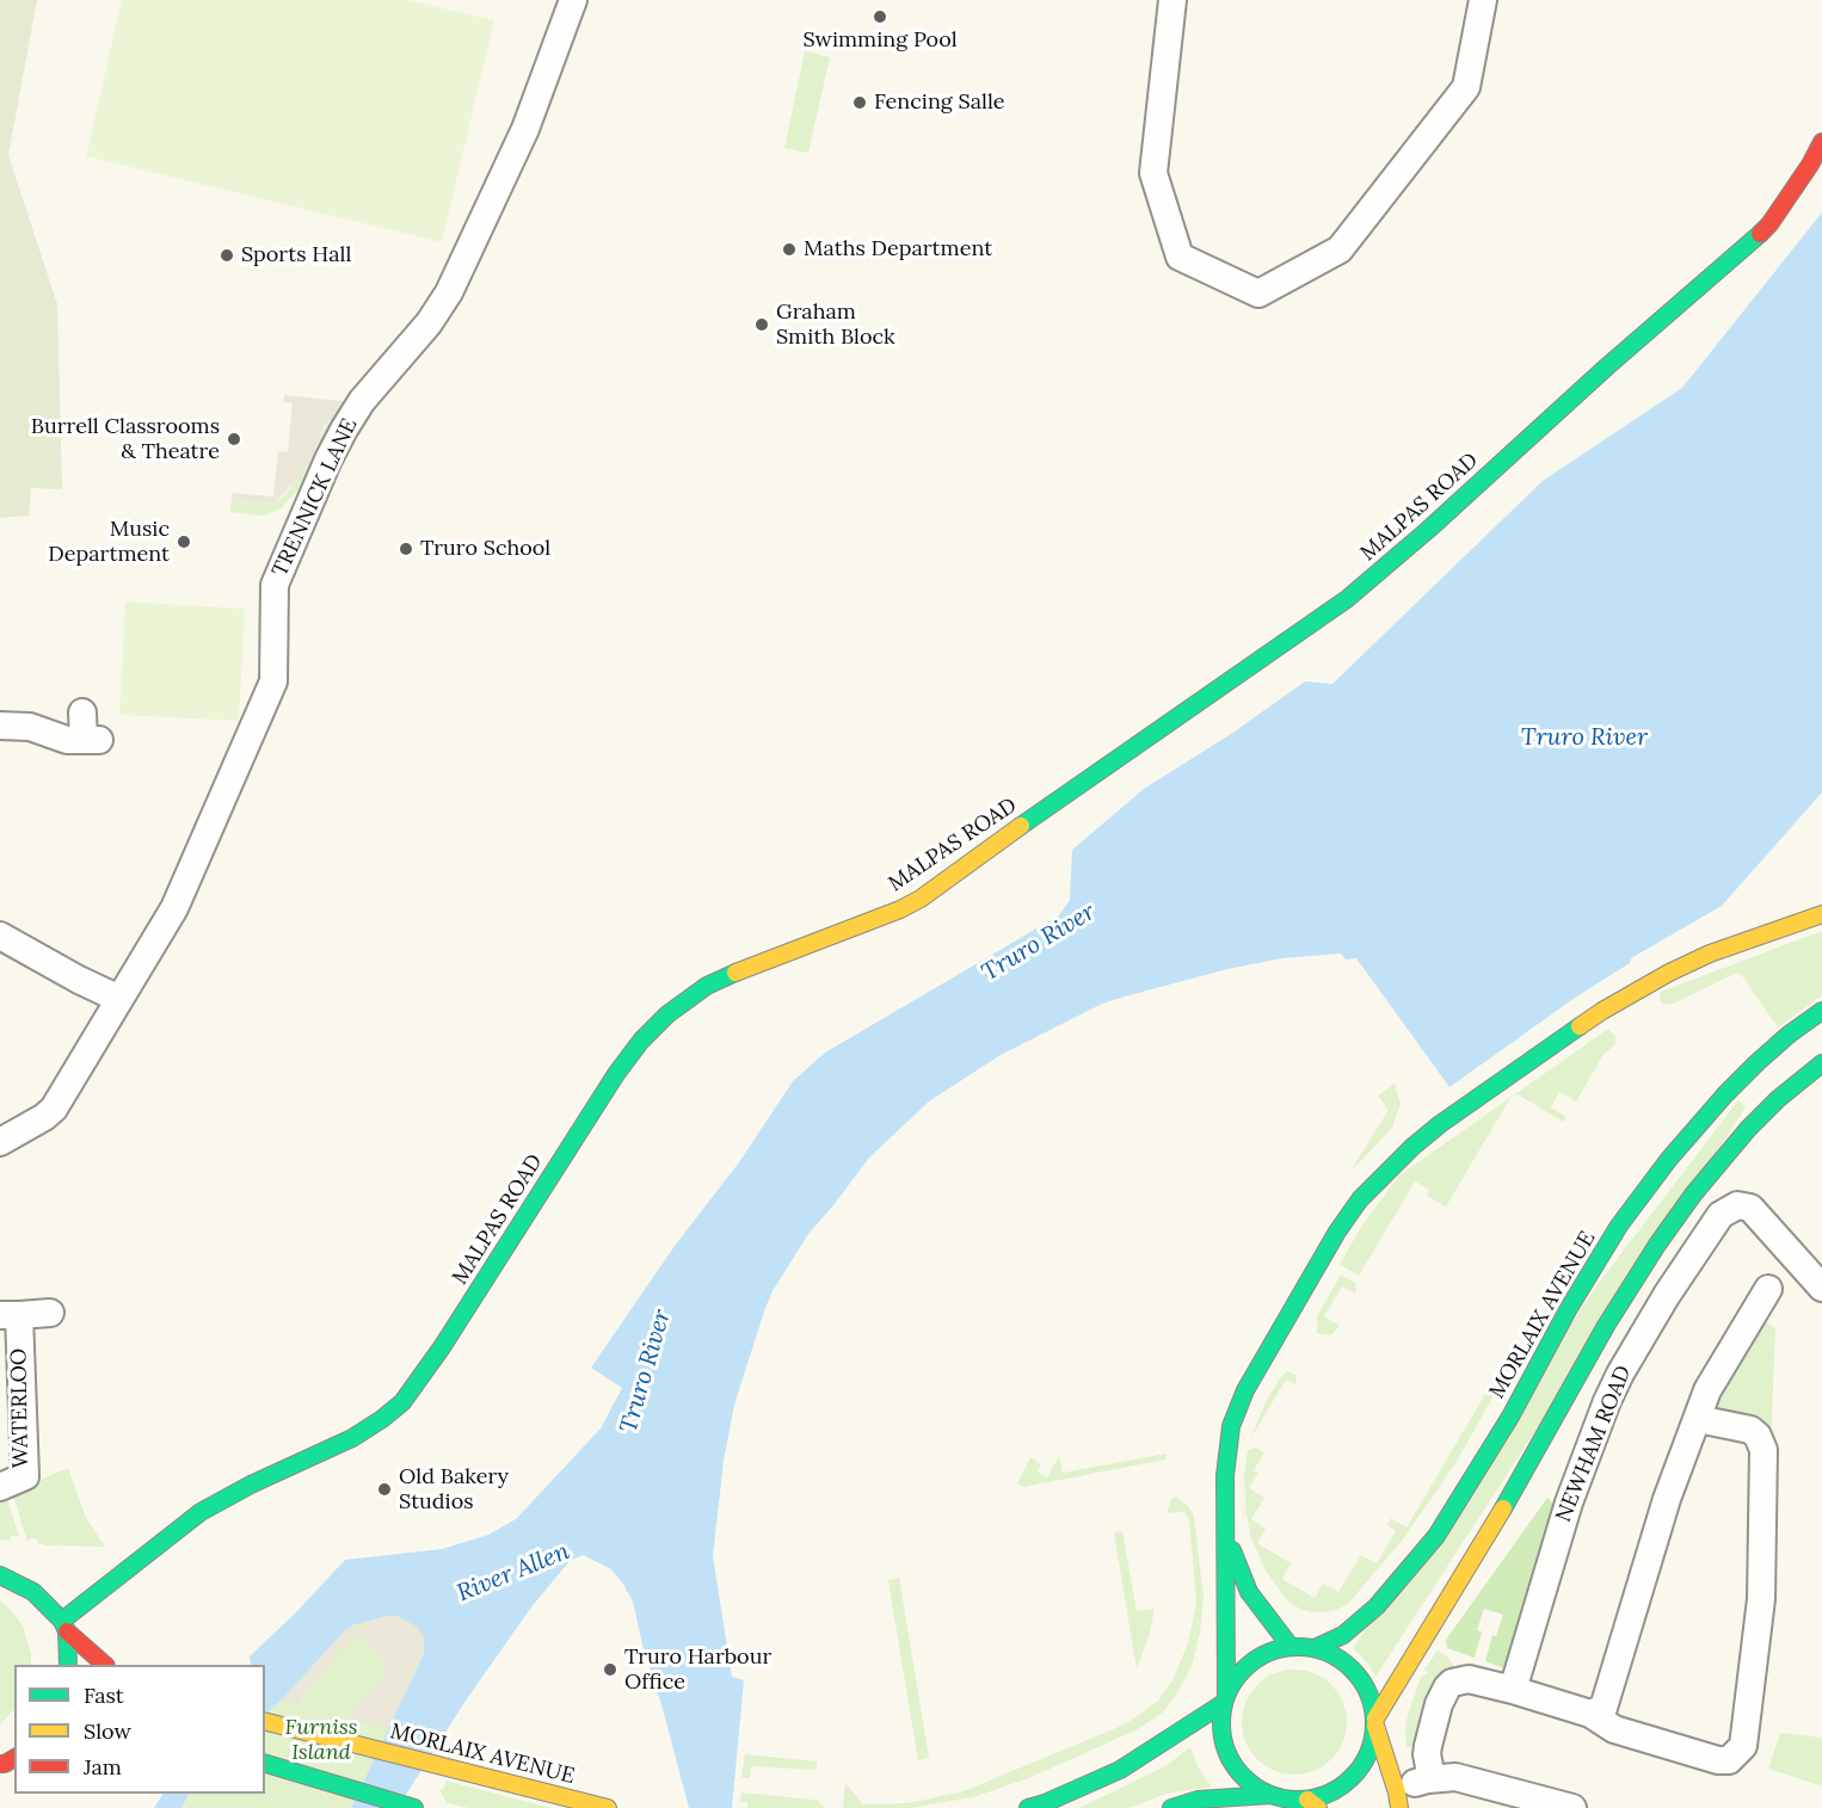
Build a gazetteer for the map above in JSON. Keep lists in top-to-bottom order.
{
  "streets": {
    "main road": ["MALPAS ROAD", "MORLAIX AVENUE"],
    "street": ["TRENNICK LANE", "WATERLOO", "NEWHAM ROAD"]
  },
  "water": ["Truro River", "River Allen"],
  "parks": ["Furniss Island"],
  "places": [
    "Swimming Pool",
    "Fencing Salle",
    "Maths Department",
    "Sports Hall",
    "Graham Smith Block",
    "Burrell Classrooms & Theatre",
    "Music Department",
    "Truro School",
    "Old Bakery Studios",
    "Truro Harbour Office"
  ],
  "legend": ["Fast", "Slow", "Jam"]
}
